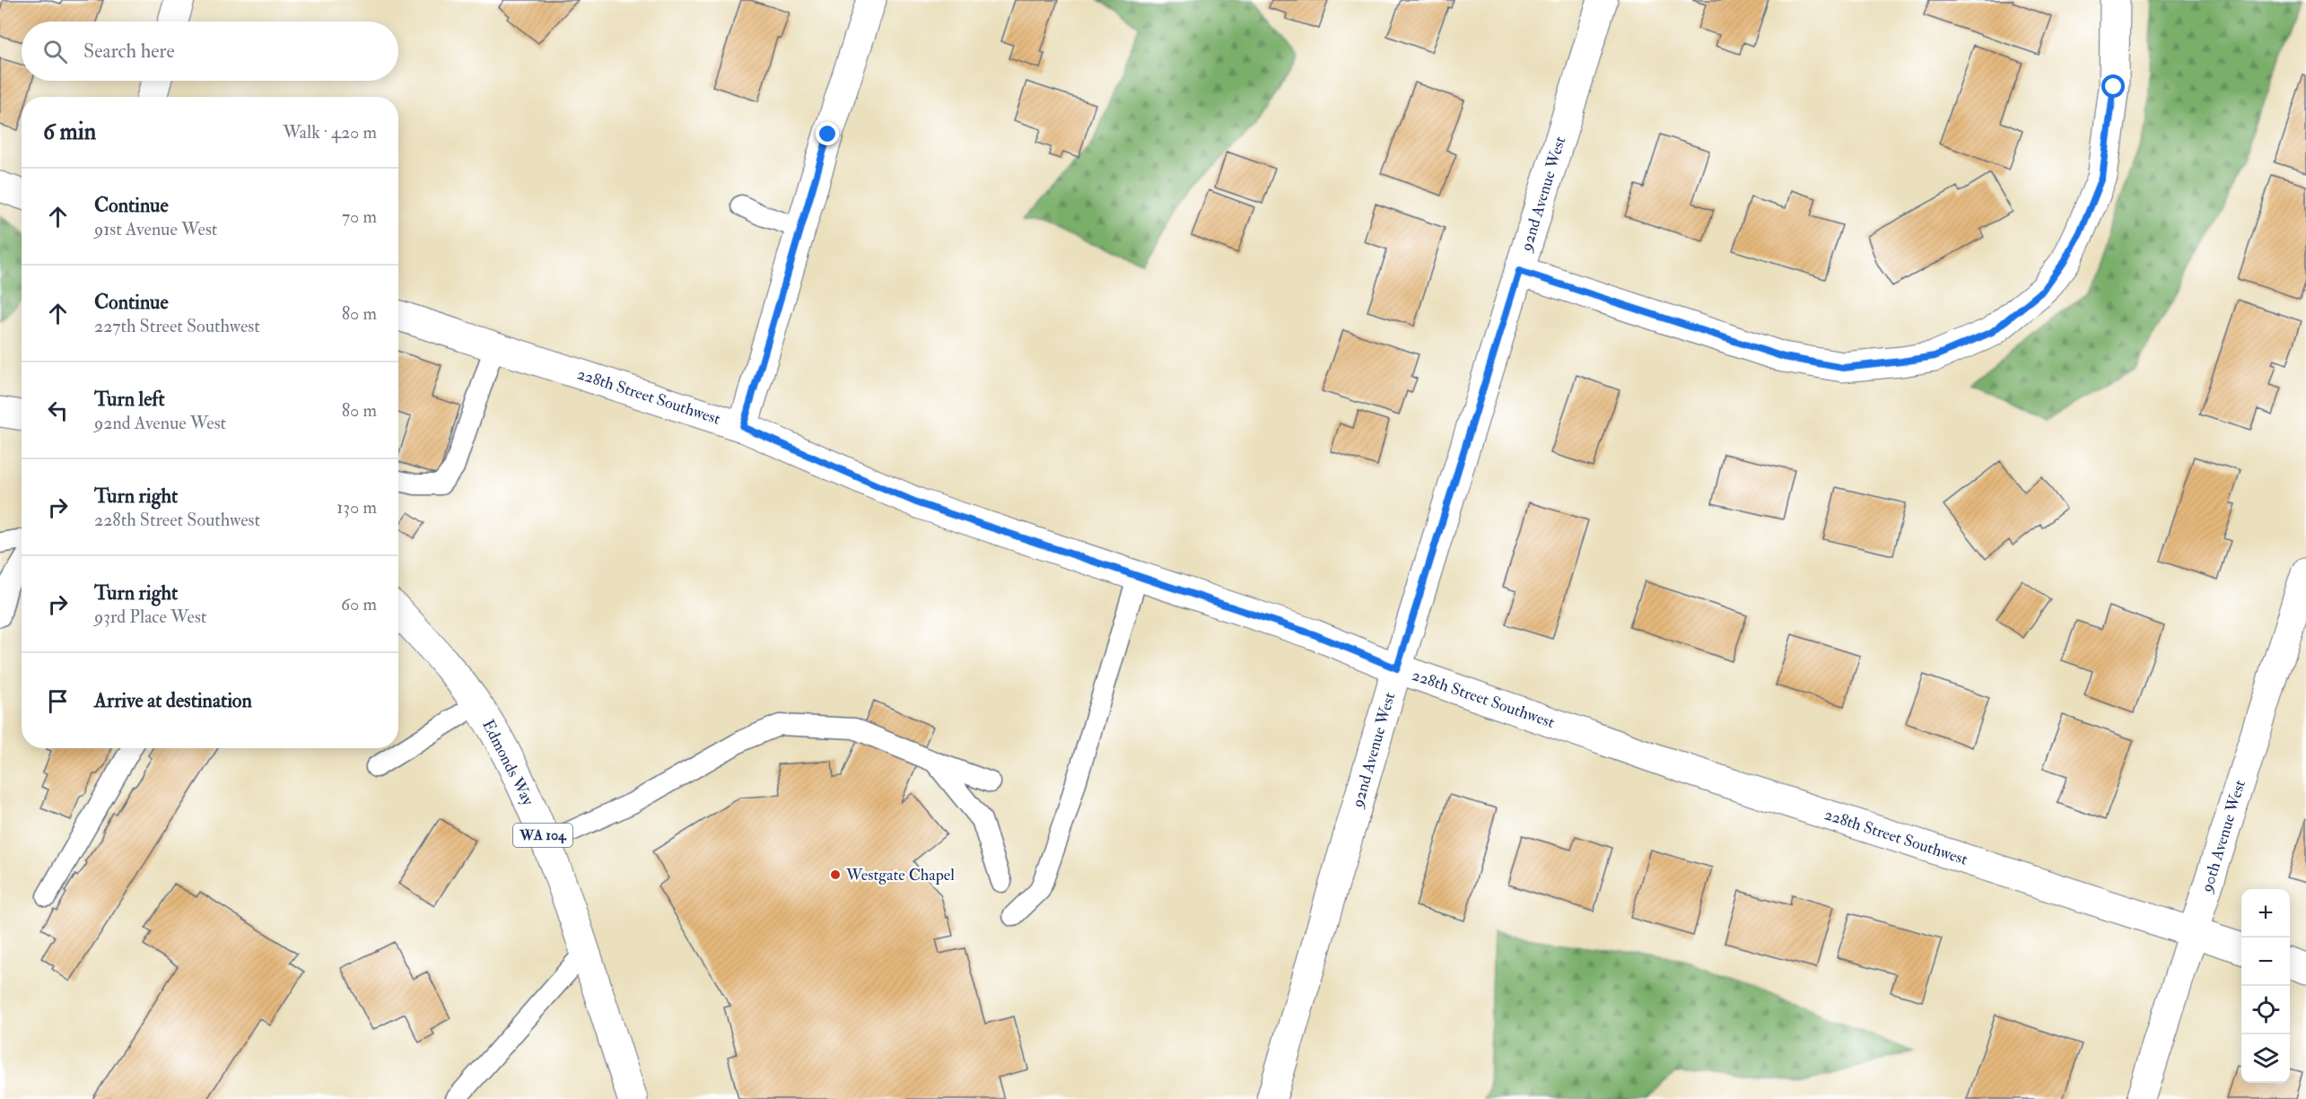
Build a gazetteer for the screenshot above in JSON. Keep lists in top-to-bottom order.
{
  "streets": {
    "street": [
      "92nd Avenue West",
      "228th Street Southwest",
      "Edmonds Way",
      "WA 104",
      "90th Avenue West"
    ]
  },
  "crossings": [
    ["92nd Avenue West", "228th Street Southwest"],
    ["228th Street Southwest", "90th Avenue West"]
  ],
  "places": ["Westgate Chapel"],
  "page": {
    "search": "Search here",
    "heading": ["6 min", "Walk · 420 m"],
    "list": [
      ["Continue", "91st Avenue West", "70 m"],
      ["Continue", "227th Street Southwest", "80 m"],
      ["Turn left", "92nd Avenue West", "80 m"],
      ["Turn right", "228th Street Southwest", "130 m"],
      ["Turn right", "93rd Place West", "60 m"],
      "Arrive at destination"
    ],
    "map_buttons": ["+", "−"]
  }
}
